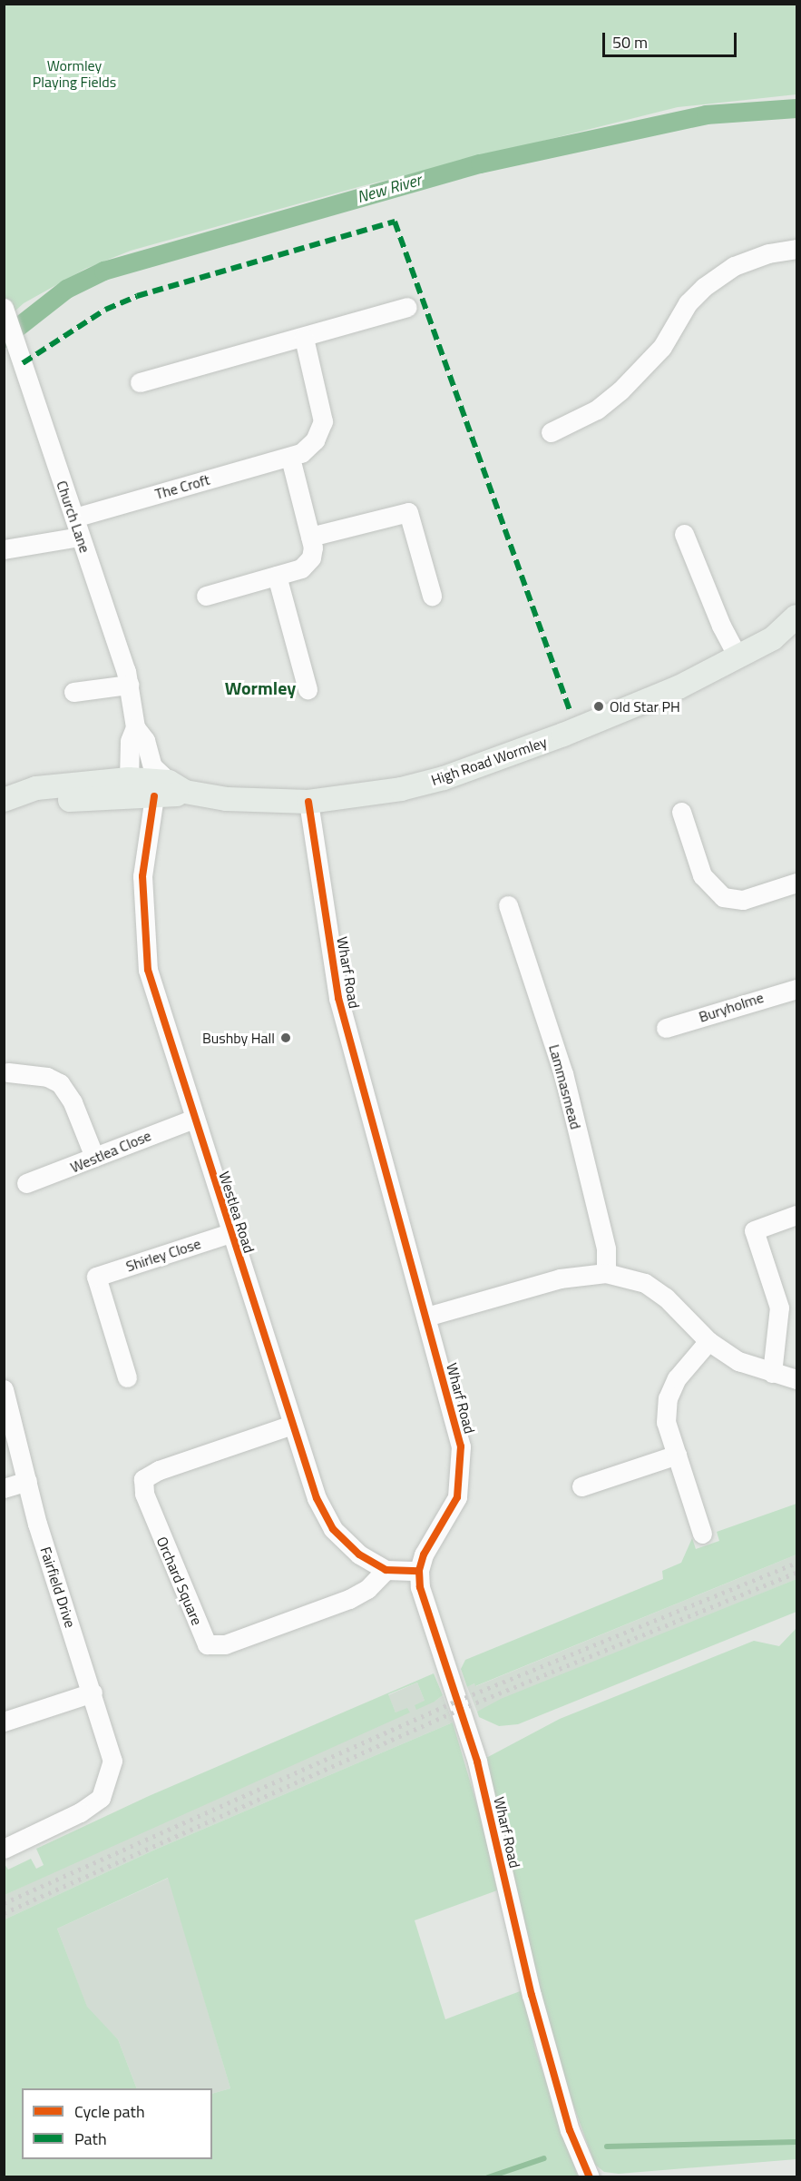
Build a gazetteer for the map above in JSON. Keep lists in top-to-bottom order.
{
  "streets": {
    "main road": ["High Road Wormley"],
    "street": [
      "The Croft",
      "Church Lane",
      "Wharf Road",
      "Buryholme",
      "Lammasmead",
      "Westlea Close",
      "Westlea Road",
      "Shirley Close",
      "Orchard Square",
      "Fairfield Drive"
    ]
  },
  "crossings": [
    ["The Croft", "Church Lane"],
    ["Church Lane", "High Road Wormley"],
    ["Church Lane", "Westlea Road"],
    ["High Road Wormley", "Wharf Road"],
    ["High Road Wormley", "Westlea Road"],
    ["Westlea Close", "Westlea Road"],
    ["Westlea Road", "Shirley Close"],
    ["Westlea Road", "Orchard Square"]
  ],
  "districts": ["Wormley"],
  "water": ["New River"],
  "parks": ["Wormley Playing Fields"],
  "places": ["Old Star PH", "Bushby Hall"],
  "legend": ["Cycle path", "Path"],
  "scale_bar": "50 m"
}
